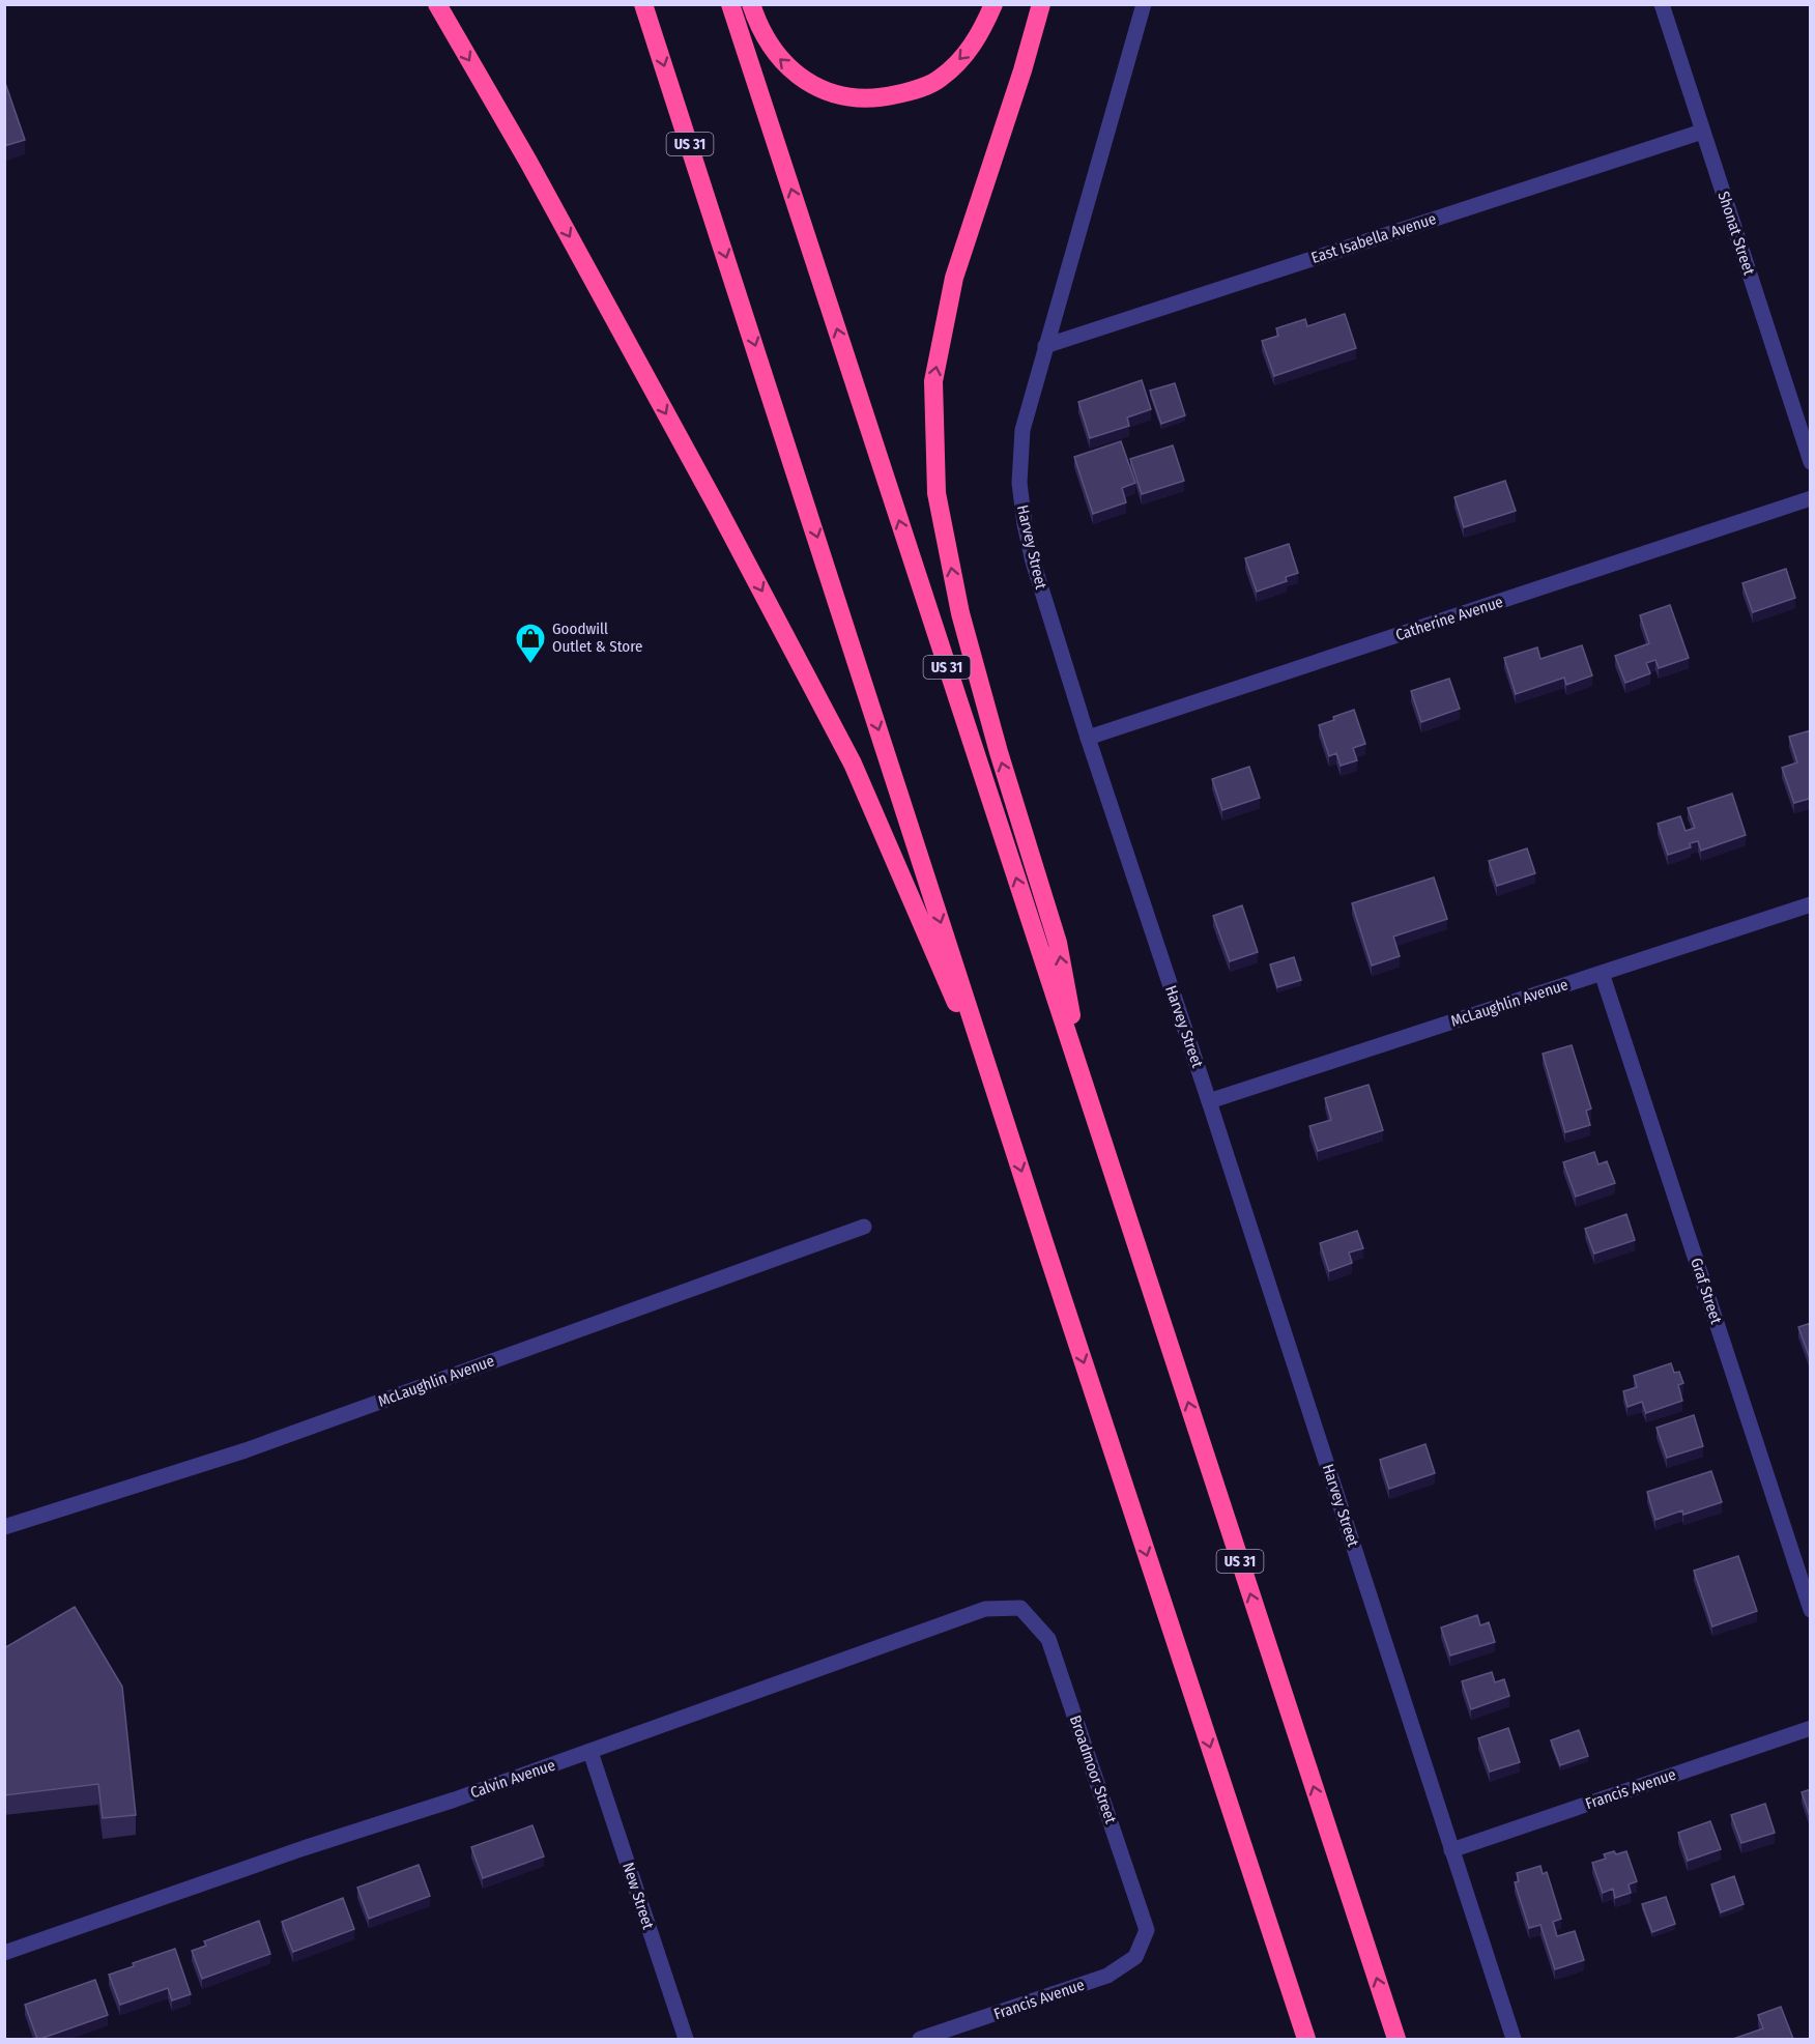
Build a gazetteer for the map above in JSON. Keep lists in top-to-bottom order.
{
  "streets": {
    "highway": ["US 31"],
    "street": [
      "Shonat Street",
      "East Isabella Avenue",
      "Harvey Street",
      "Catherine Avenue",
      "McLaughlin Avenue",
      "Graf Street",
      "Broadmoor Street",
      "Calvin Avenue",
      "Francis Avenue",
      "New Street"
    ]
  },
  "crossings": [
    ["Shonat Street", "East Isabella Avenue"],
    ["East Isabella Avenue", "Harvey Street"],
    ["Harvey Street", "Catherine Avenue"],
    ["Harvey Street", "McLaughlin Avenue"],
    ["Harvey Street", "Francis Avenue"],
    ["McLaughlin Avenue", "Graf Street"],
    ["Broadmoor Street", "Calvin Avenue"],
    ["Broadmoor Street", "Francis Avenue"],
    ["Calvin Avenue", "New Street"]
  ],
  "places": {
    "shop": ["Goodwill Outlet & Store"]
  }
}
